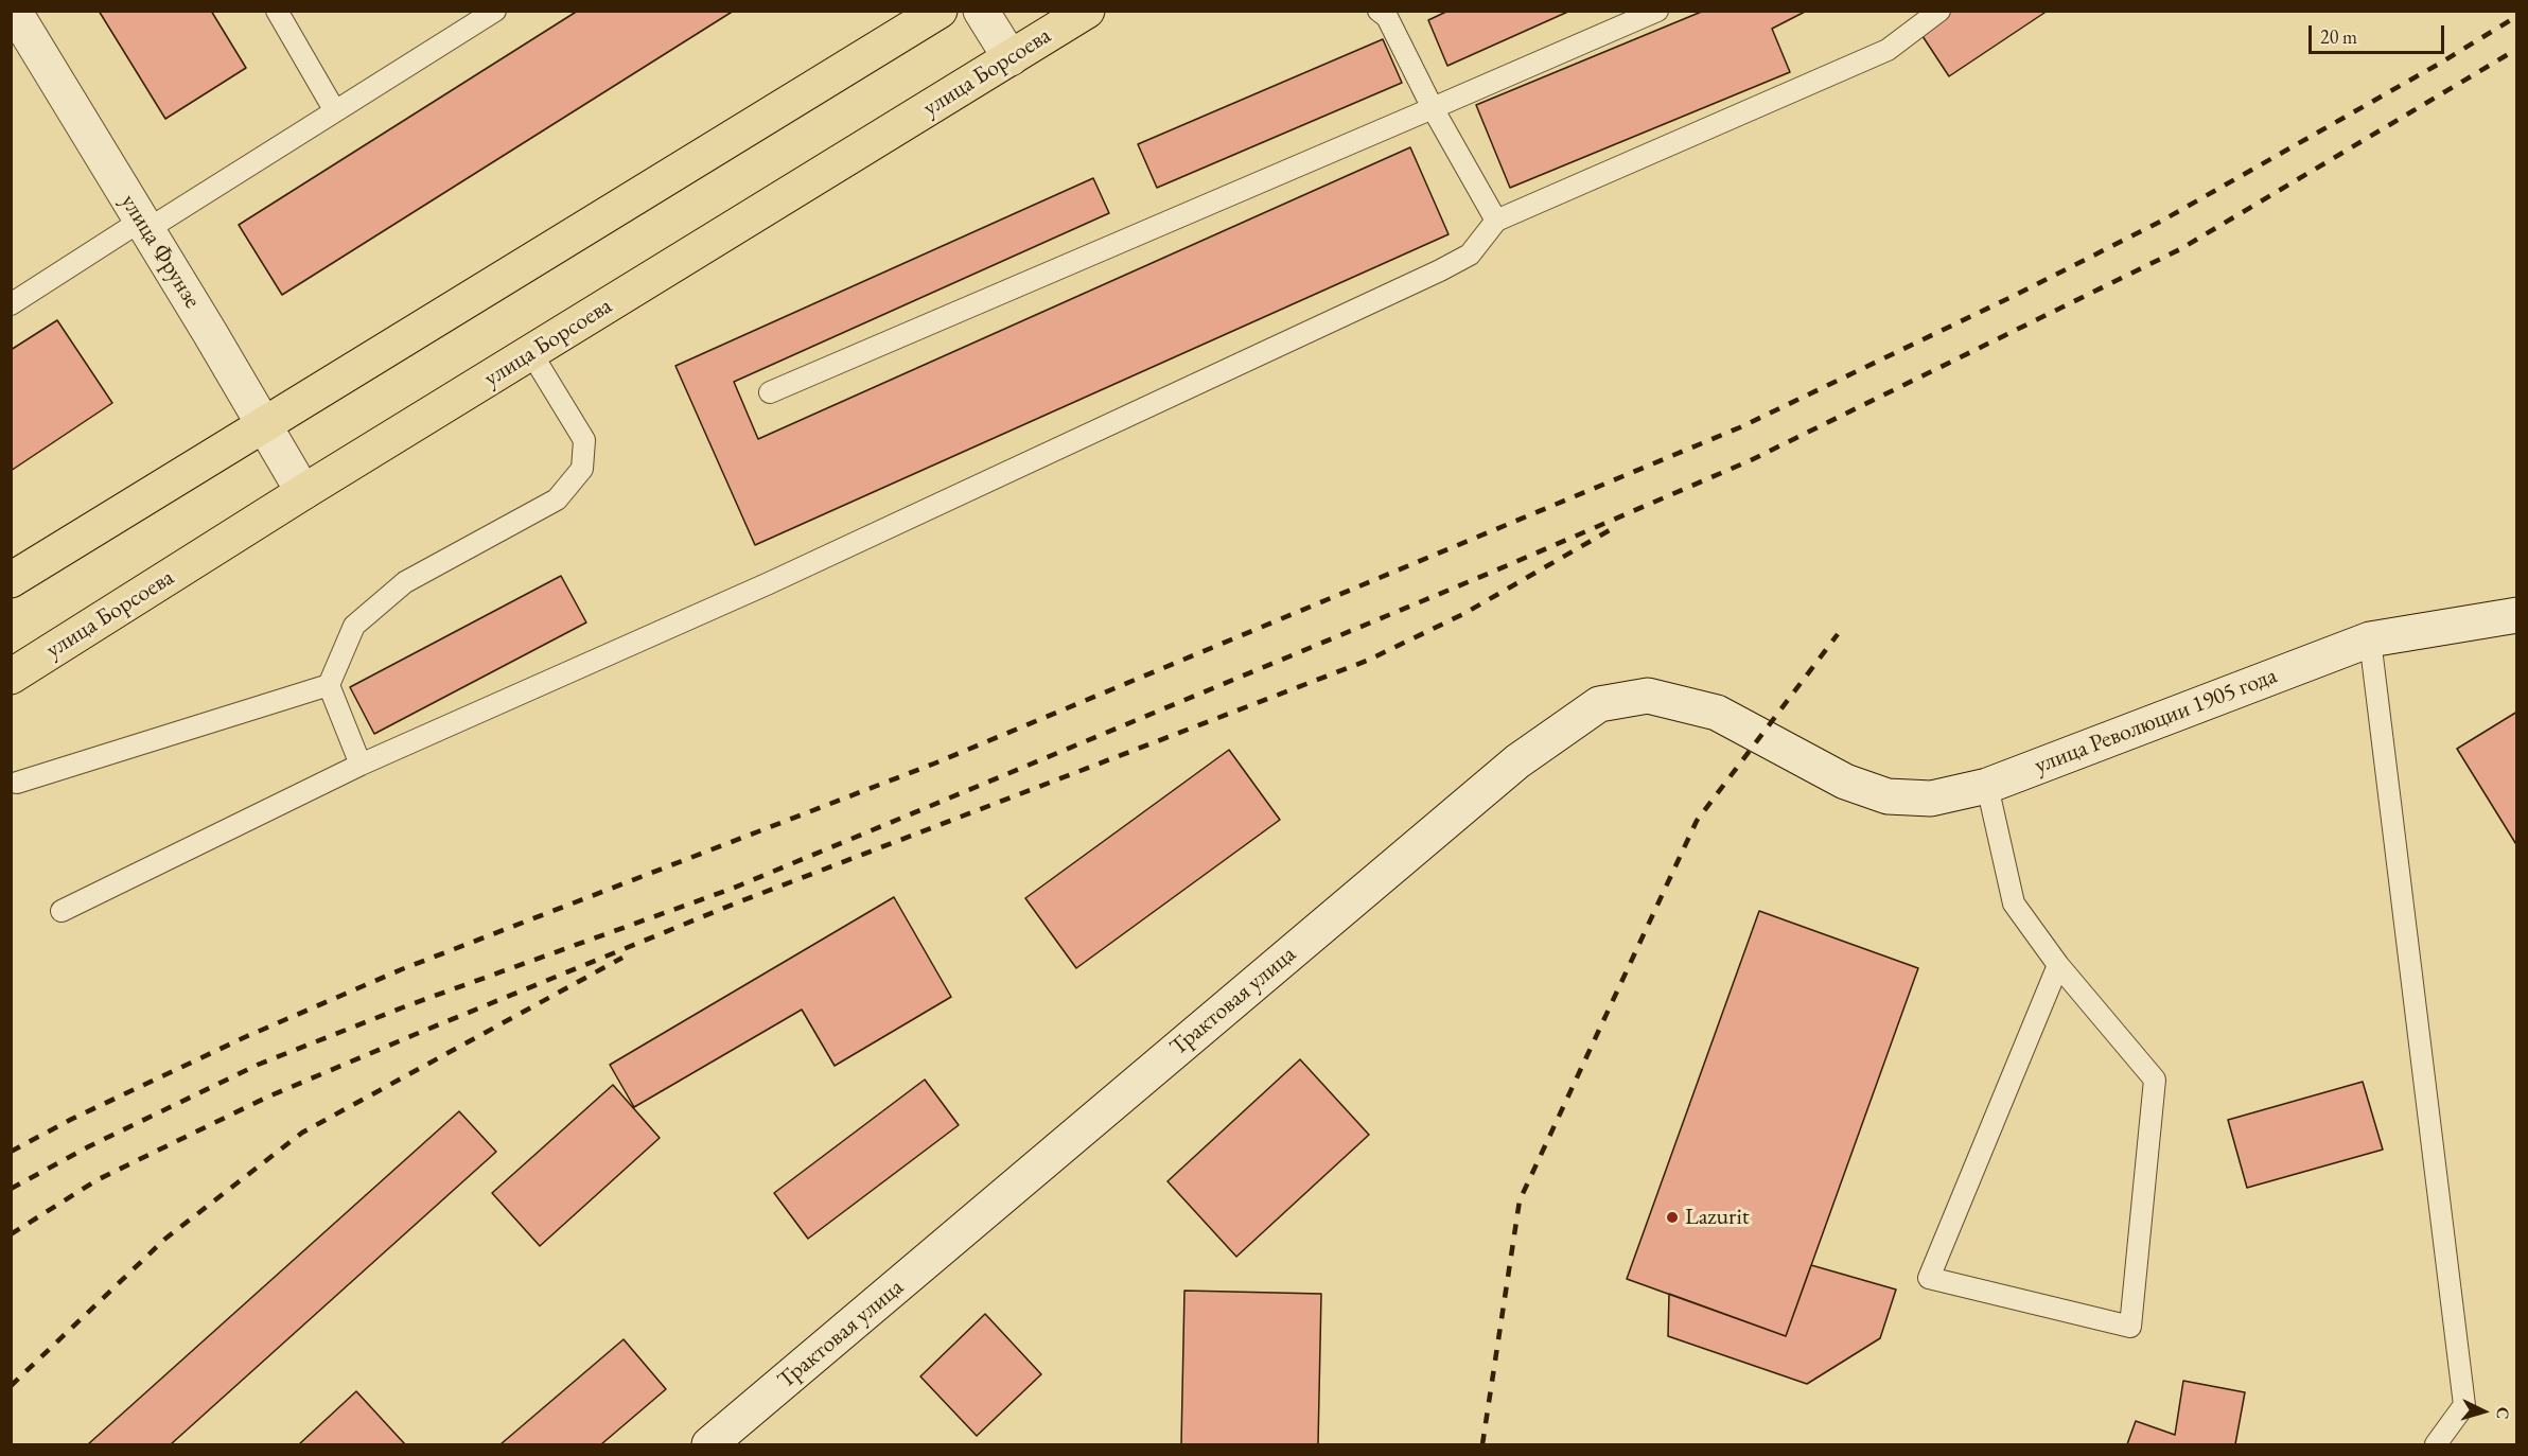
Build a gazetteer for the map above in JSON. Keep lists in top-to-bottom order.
{
  "streets": {
    "main road": [
      "улица Борсоева",
      "улица Фрунзе",
      "улица Революции 1905 года",
      "Трактовая улица"
    ]
  },
  "crossings": [
    ["улица Борсоева", "улица Фрунзе"],
    ["улица Революции 1905 года", "Трактовая улица"]
  ],
  "places": ["Lazurit"],
  "scale_bar": "20 m",
  "north": "right"
}
